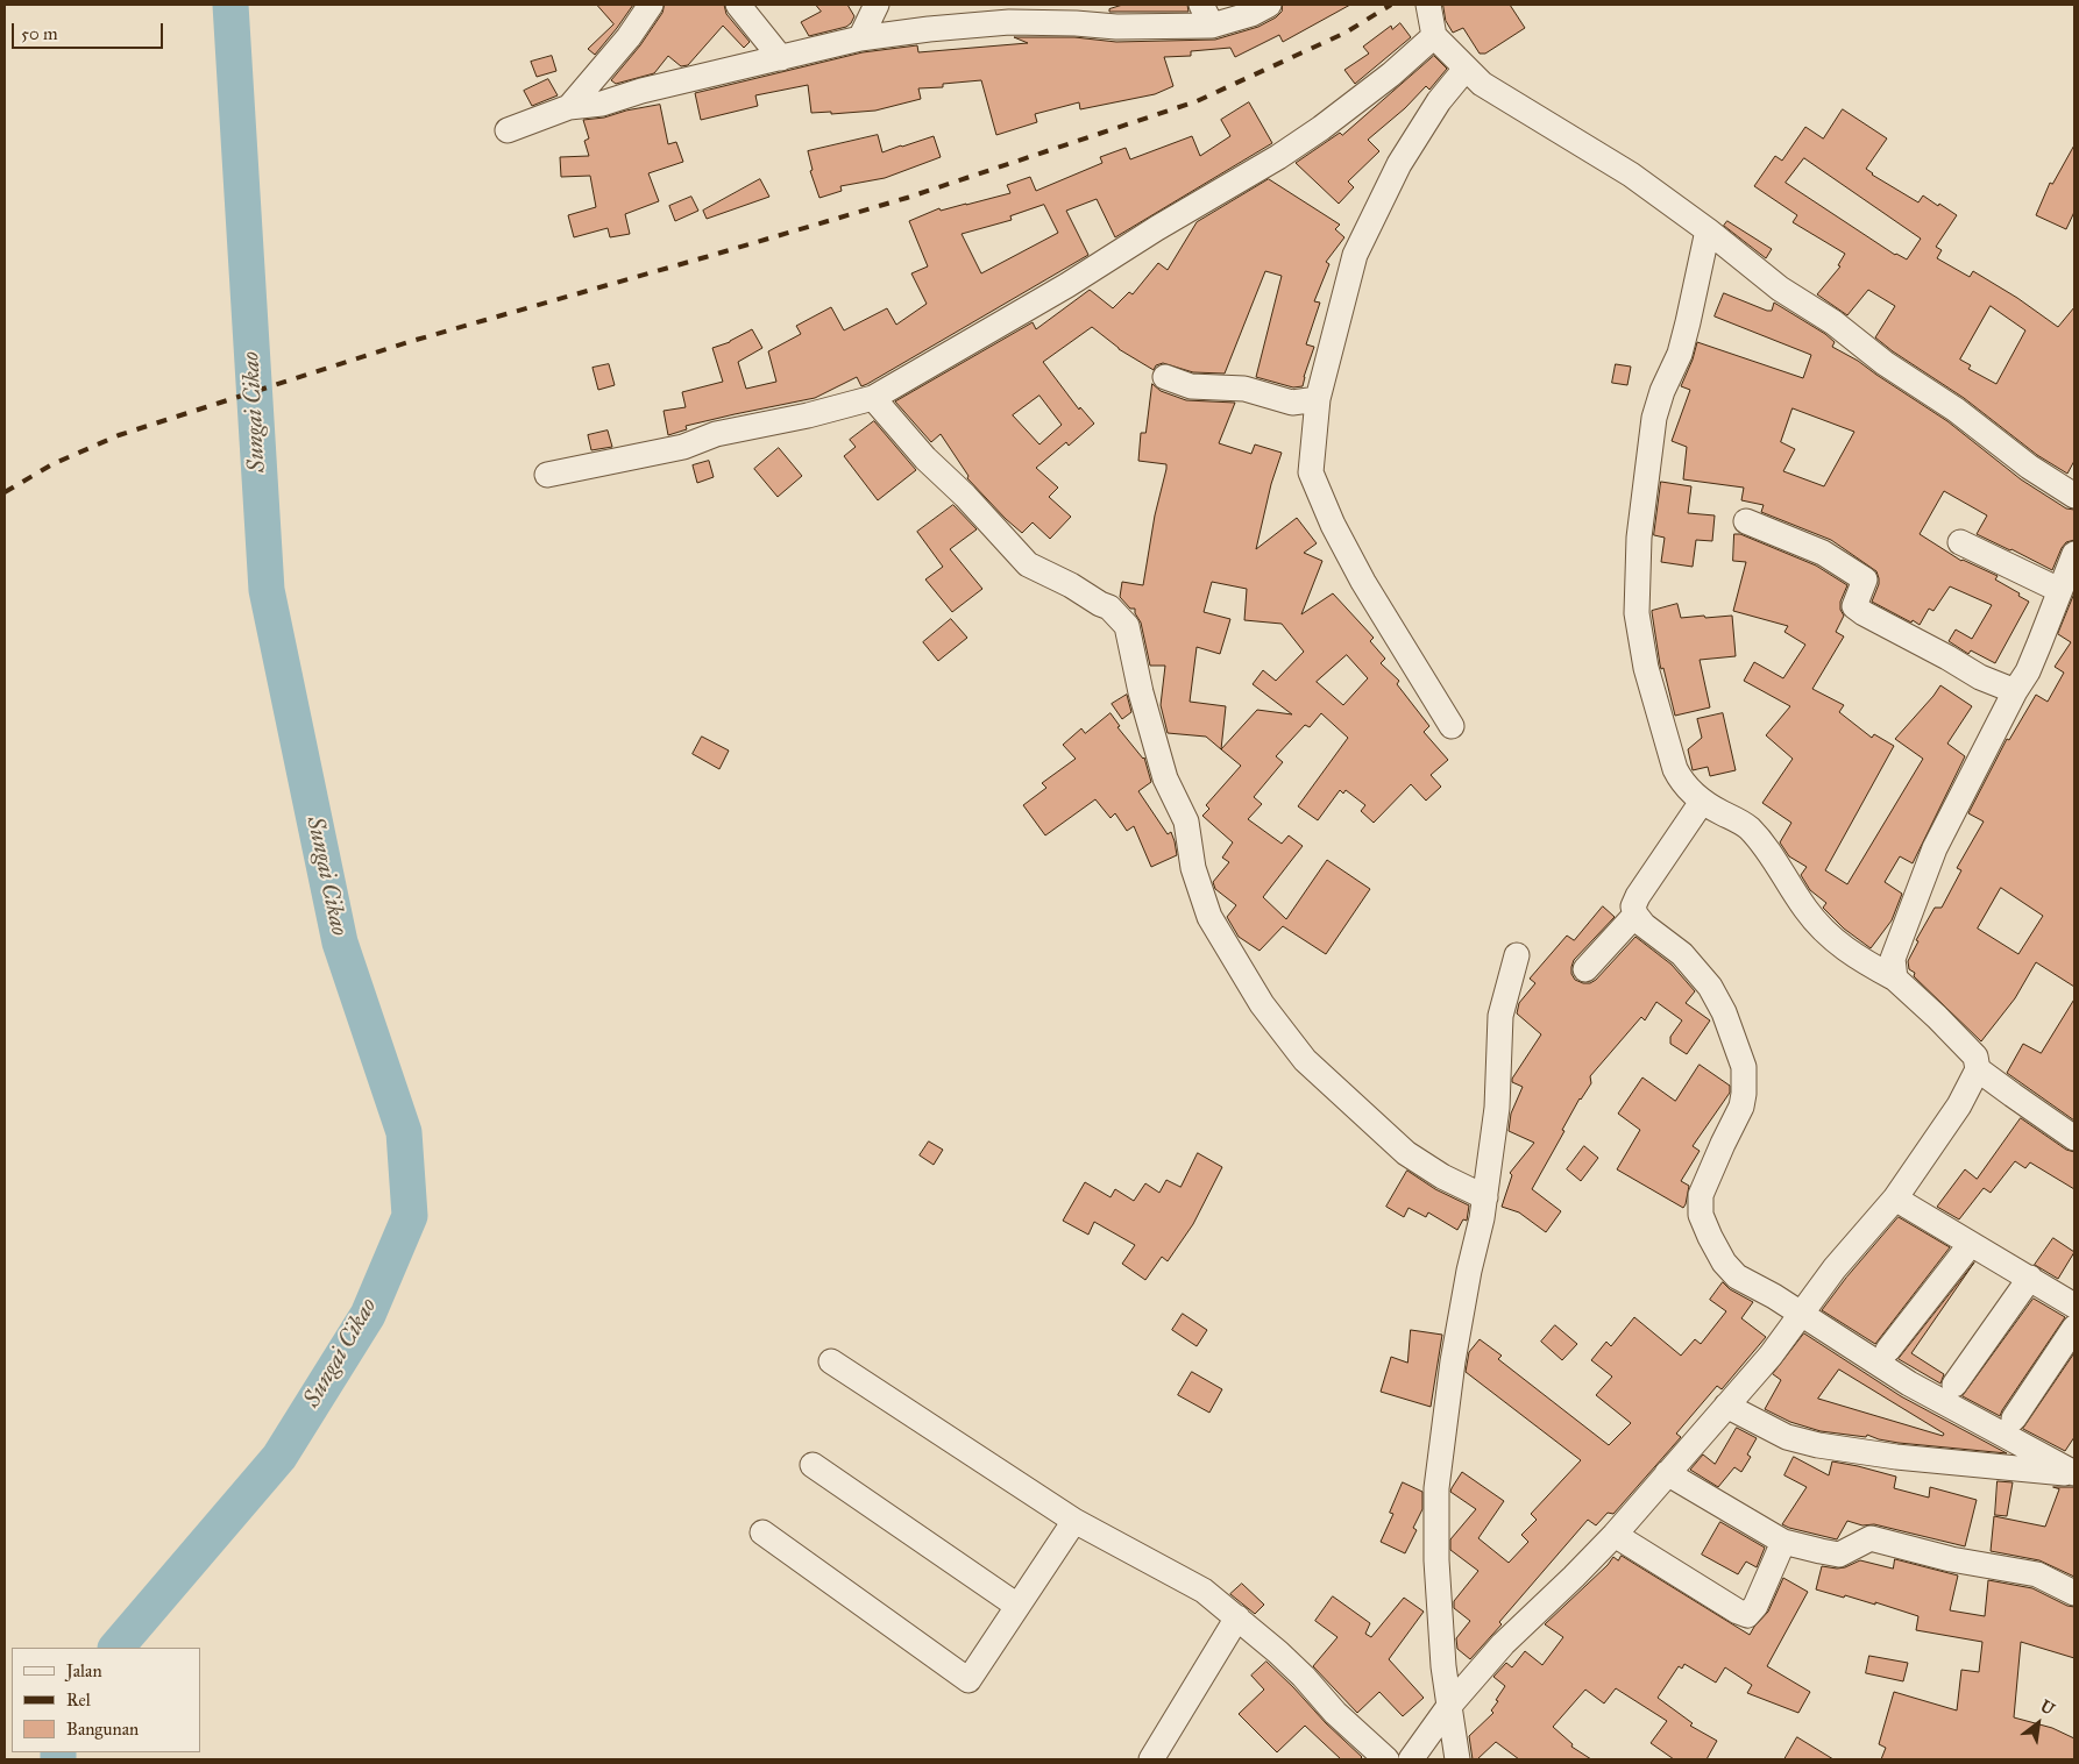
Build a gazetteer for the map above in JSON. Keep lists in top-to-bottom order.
{
  "water": ["Sungai Cikao"],
  "legend": ["Jalan", "Rel", "Bangunan"],
  "scale_bar": "50 m",
  "north": "top right"
}
